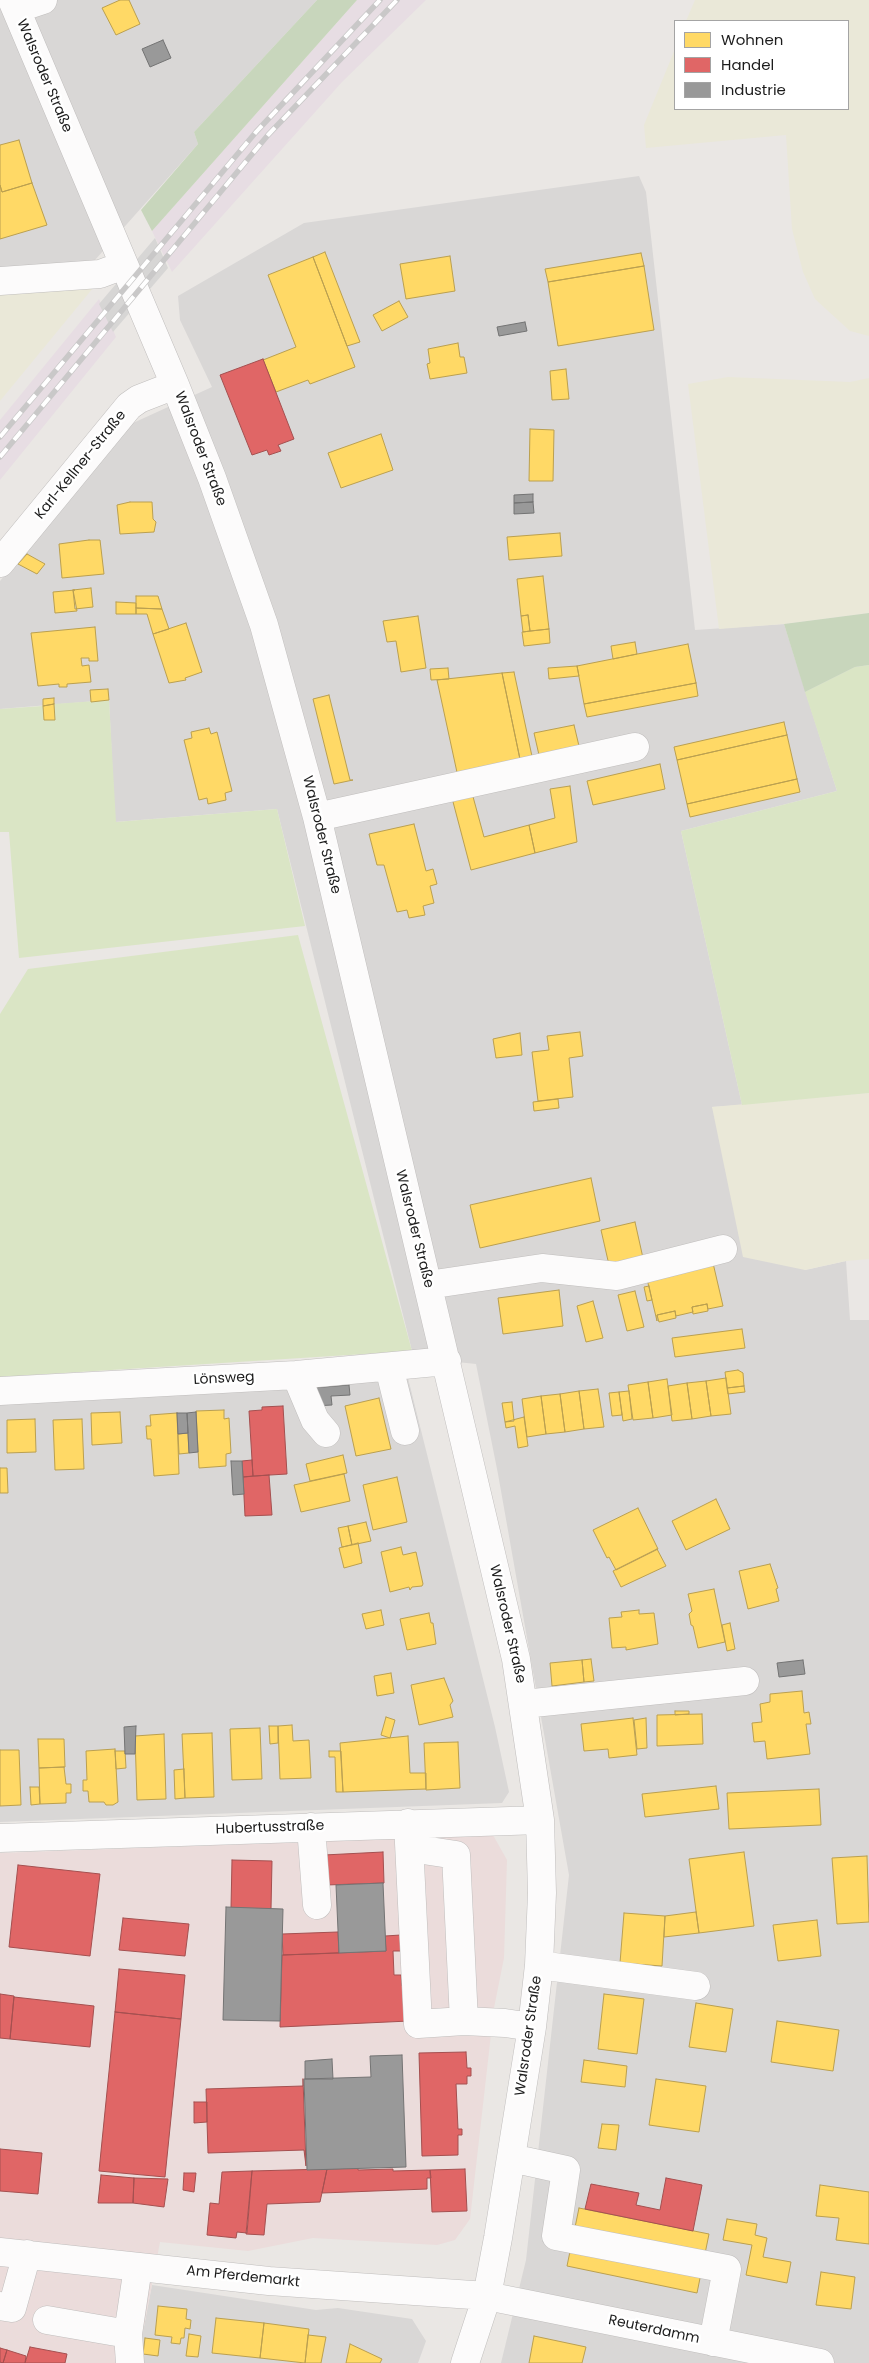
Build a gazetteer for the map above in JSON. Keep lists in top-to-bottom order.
{
  "streets": {
    "street": [
      "Walsroder Straße",
      "Karl-Kellner-Straße",
      "Lönsweg",
      "Hubertusstraße",
      "Am Pferdemarkt",
      "Reuterdamm"
    ]
  },
  "crossings": [
    ["Walsroder Straße", "Karl-Kellner-Straße"],
    ["Walsroder Straße", "Lönsweg"],
    ["Walsroder Straße", "Hubertusstraße"],
    ["Walsroder Straße", "Am Pferdemarkt"],
    ["Walsroder Straße", "Reuterdamm"],
    ["Am Pferdemarkt", "Reuterdamm"]
  ],
  "legend": ["Wohnen", "Handel", "Industrie"]
}
